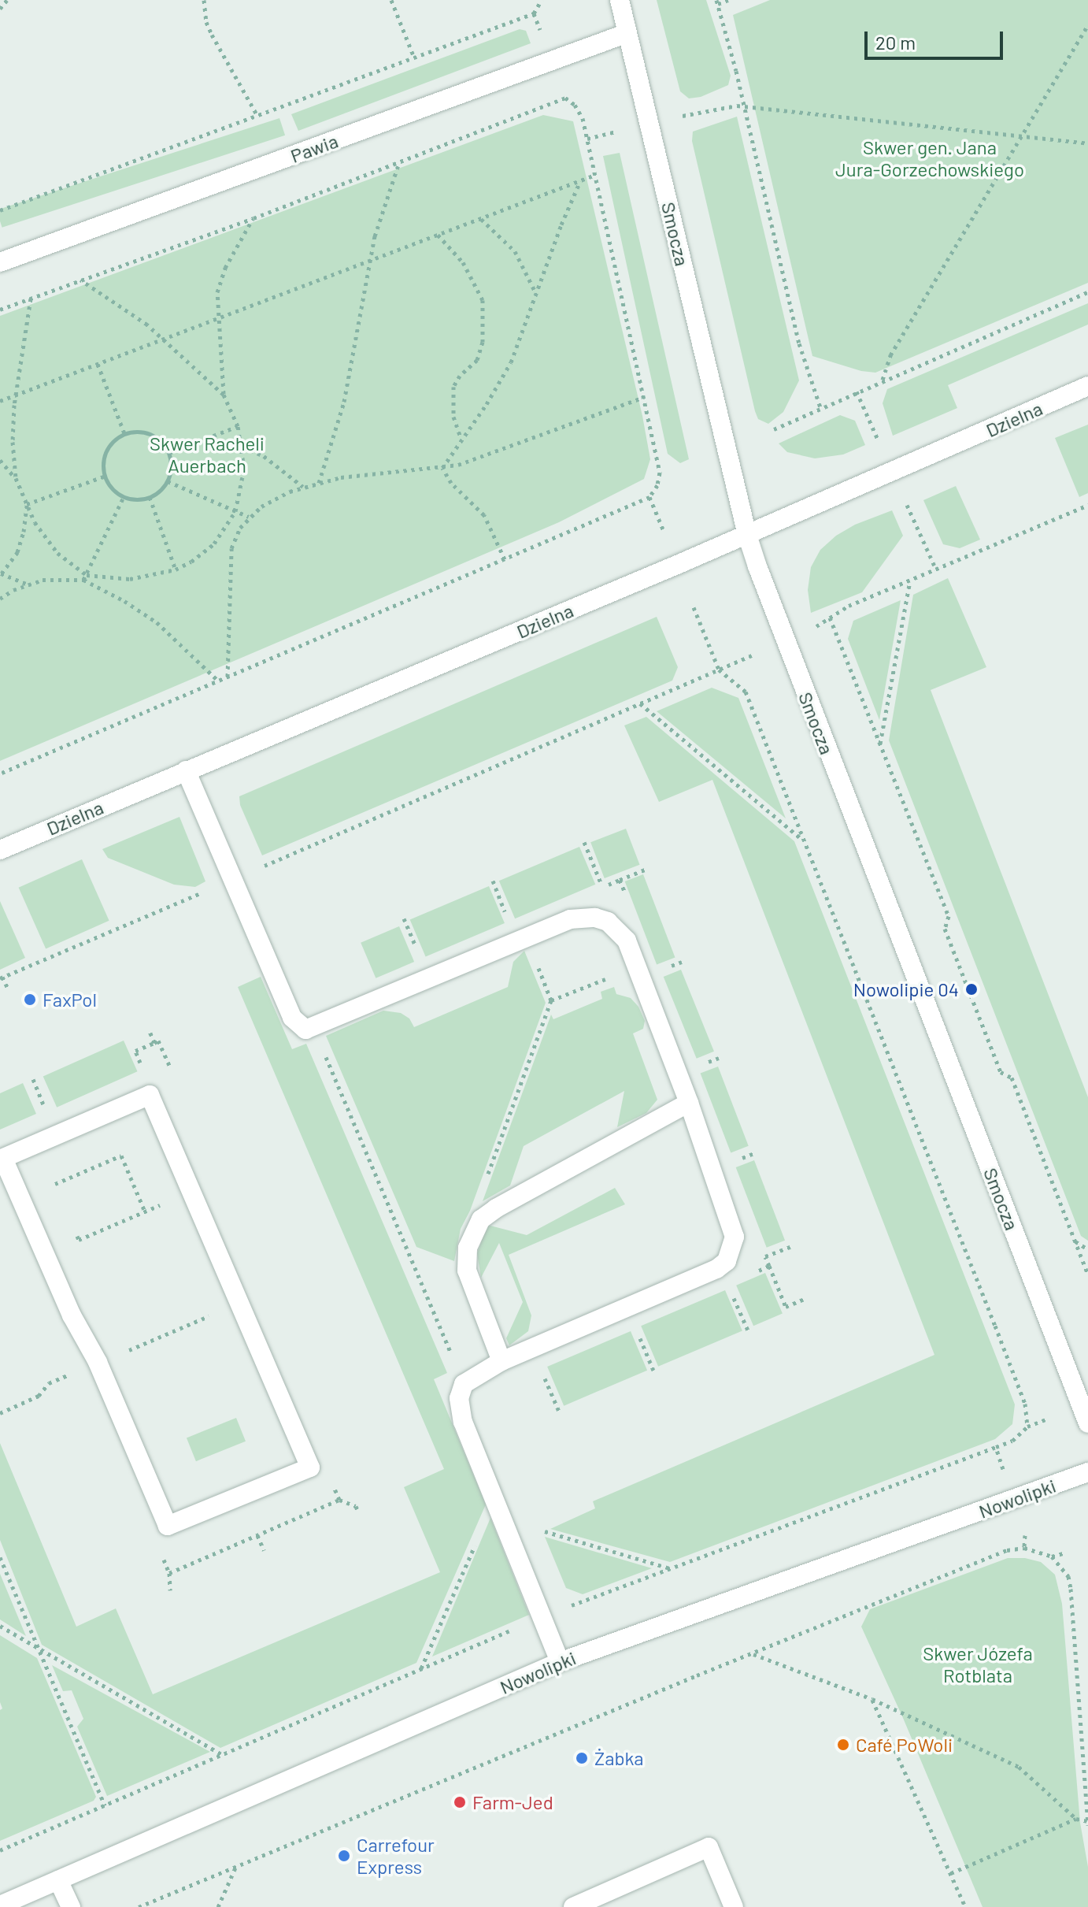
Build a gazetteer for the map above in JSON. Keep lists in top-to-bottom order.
{
  "streets": {
    "street": [
      "Pawia",
      "Smocza",
      "Dzielna",
      "Nowolipki"
    ]
  },
  "crossings": [
    ["Pawia", "Smocza"],
    ["Smocza", "Dzielna"]
  ],
  "parks": ["Skwer gen. Jana Jura-Gorzechowskiego", "Skwer Racheli Auerbach", "Skwer Józefa Rotblata"],
  "places": [
    "Nowolipie 04",
    "FaxPol",
    "Café PoWoli",
    "Żabka",
    "Farm-Jed",
    "Carrefour Express"
  ],
  "scale_bar": "20 m"
}
